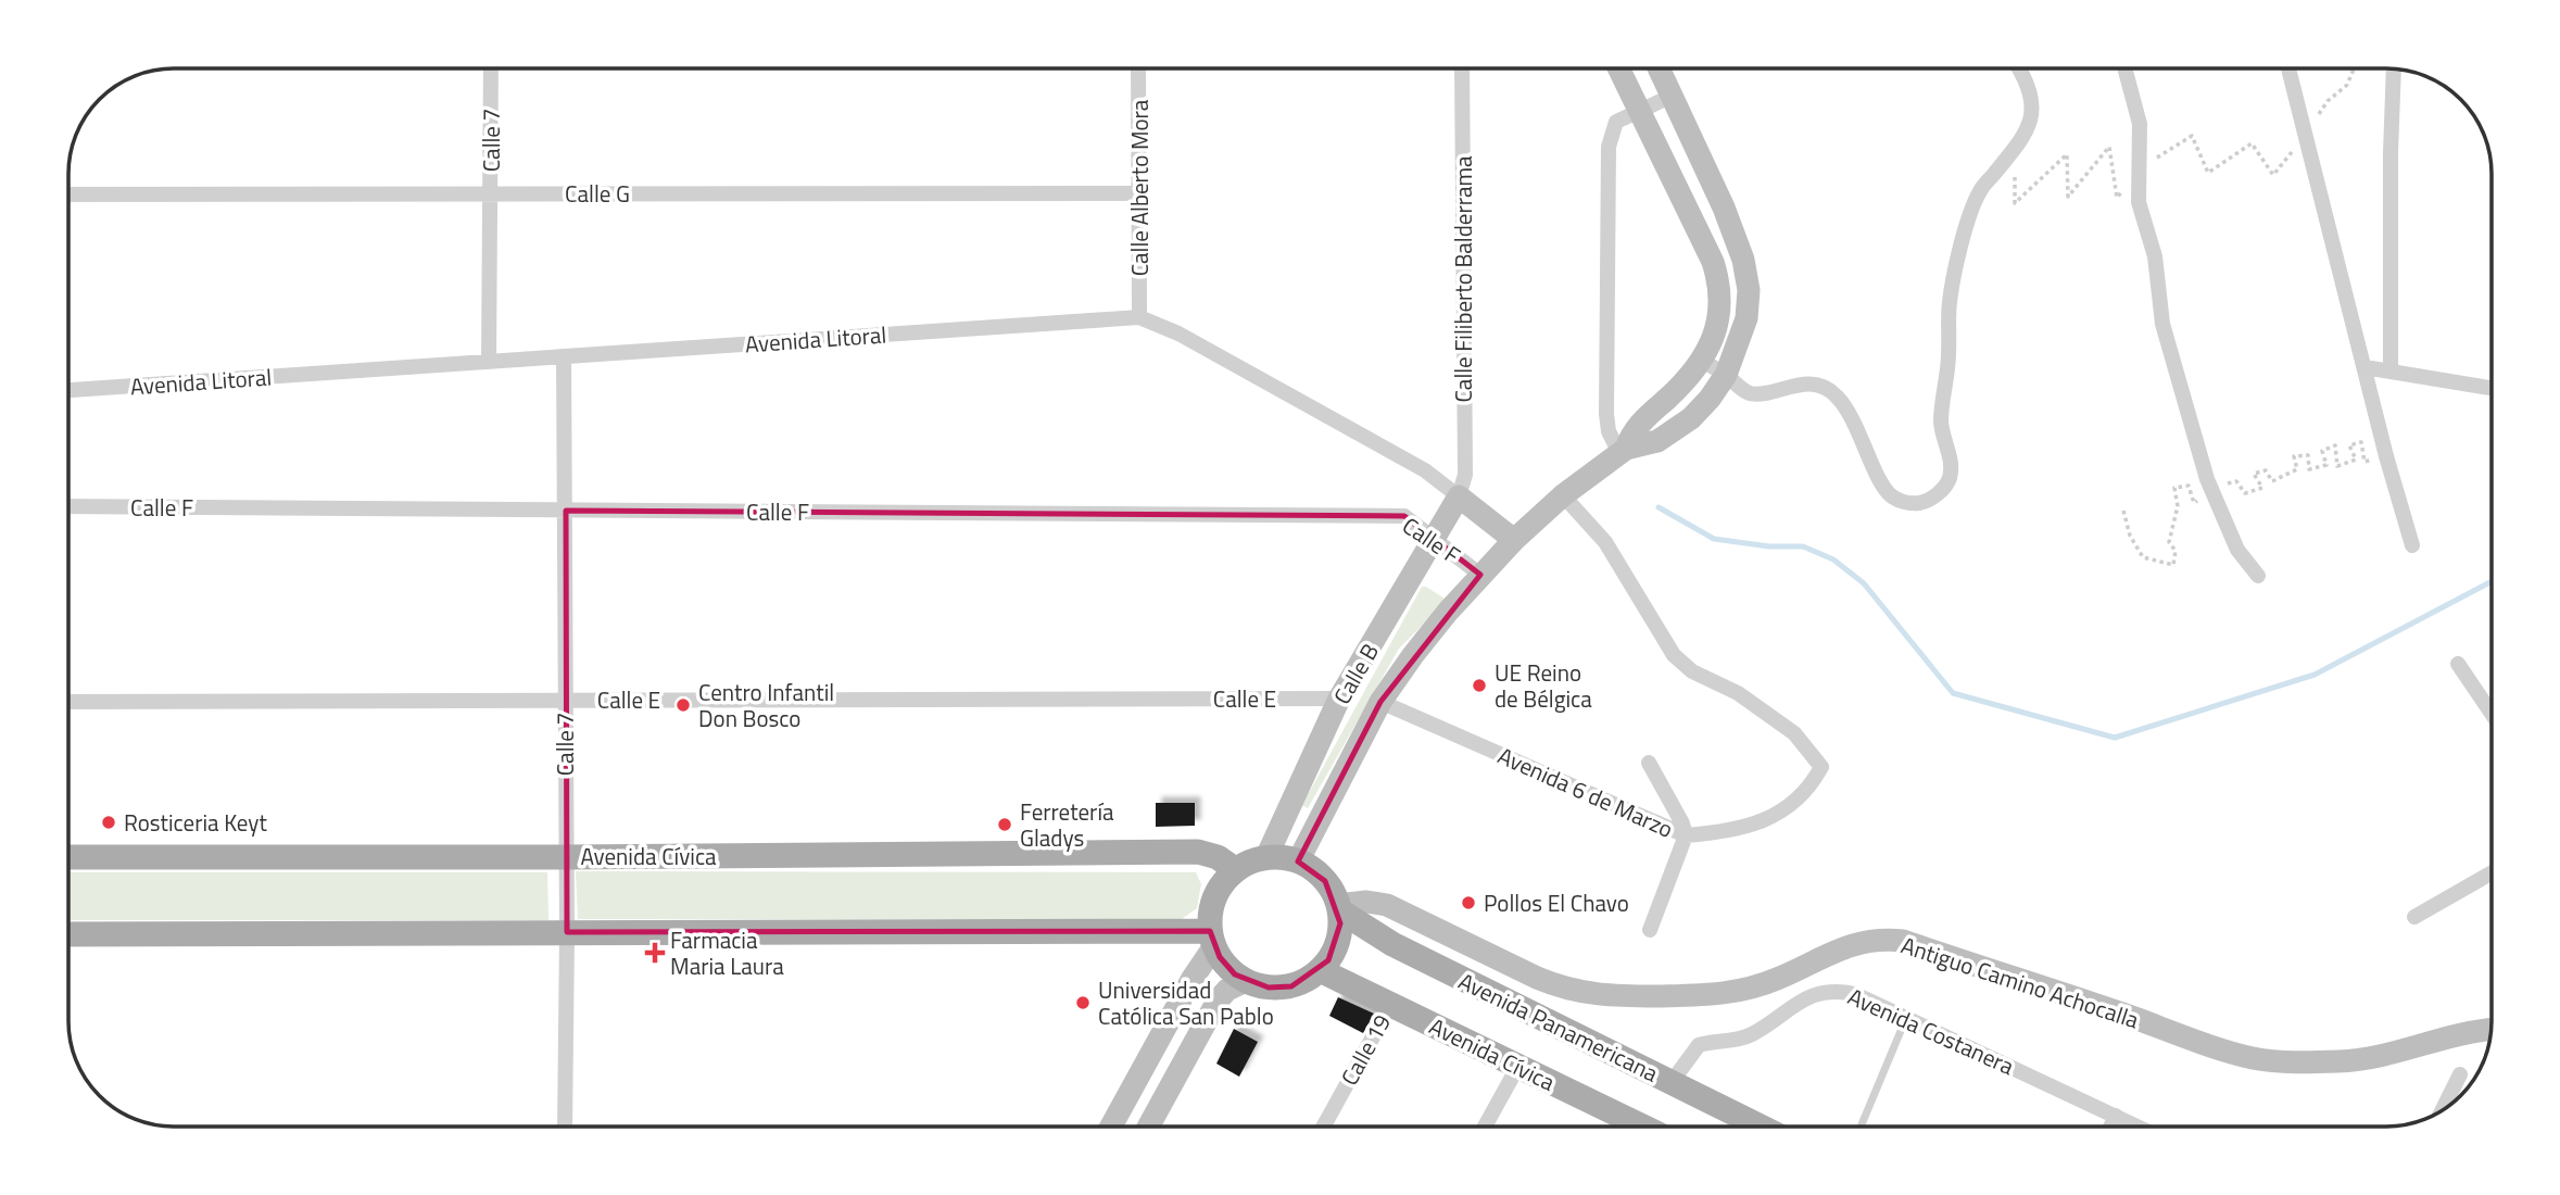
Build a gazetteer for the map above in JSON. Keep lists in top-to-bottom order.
{
  "streets": {
    "main road": ["Avenida Cívica", "Avenida Panamericana"],
    "street": [
      "Calle 7",
      "Calle Alberto Mora",
      "Calle G",
      "Calle Filiberto Balderrama",
      "Avenida Litoral",
      "Calle F",
      "Calle B",
      "Calle E",
      "Avenida 6 de Marzo",
      "Antiguo Camino Achocalla",
      "Avenida Costanera",
      "Calle 19"
    ]
  },
  "crossings": [
    ["Calle 7", "Calle G"],
    ["Calle 7", "Avenida Litoral"],
    ["Calle 7", "Calle F"],
    ["Calle 7", "Calle E"],
    ["Calle 7", "Avenida Cívica"],
    ["Calle Alberto Mora", "Calle G"],
    ["Calle Alberto Mora", "Avenida Litoral"],
    ["Calle Filiberto Balderrama", "Avenida Litoral"],
    ["Calle Filiberto Balderrama", "Calle B"],
    ["Avenida Litoral", "Calle B"],
    ["Calle F", "Calle B"],
    ["Calle B", "Calle E"],
    ["Calle B", "Avenida 6 de Marzo"],
    ["Calle B", "Avenida Cívica"],
    ["Calle B", "Antiguo Camino Achocalla"],
    ["Calle B", "Avenida Panamericana"],
    ["Avenida Cívica", "Antiguo Camino Achocalla"],
    ["Avenida Cívica", "Avenida Panamericana"],
    ["Avenida Cívica", "Calle 19"],
    ["Antiguo Camino Achocalla", "Avenida Panamericana"],
    ["Avenida Panamericana", "Avenida Costanera"]
  ],
  "places": {
    "other": [
      "UE Reino de Bélgica",
      "Centro Infantil Don Bosco",
      "Rosticeria Keyt",
      "Ferretería Gladys",
      "Pollos El Chavo",
      "Universidad Católica San Pablo"
    ],
    "health": ["Farmacia Maria Laura"]
  }
}
